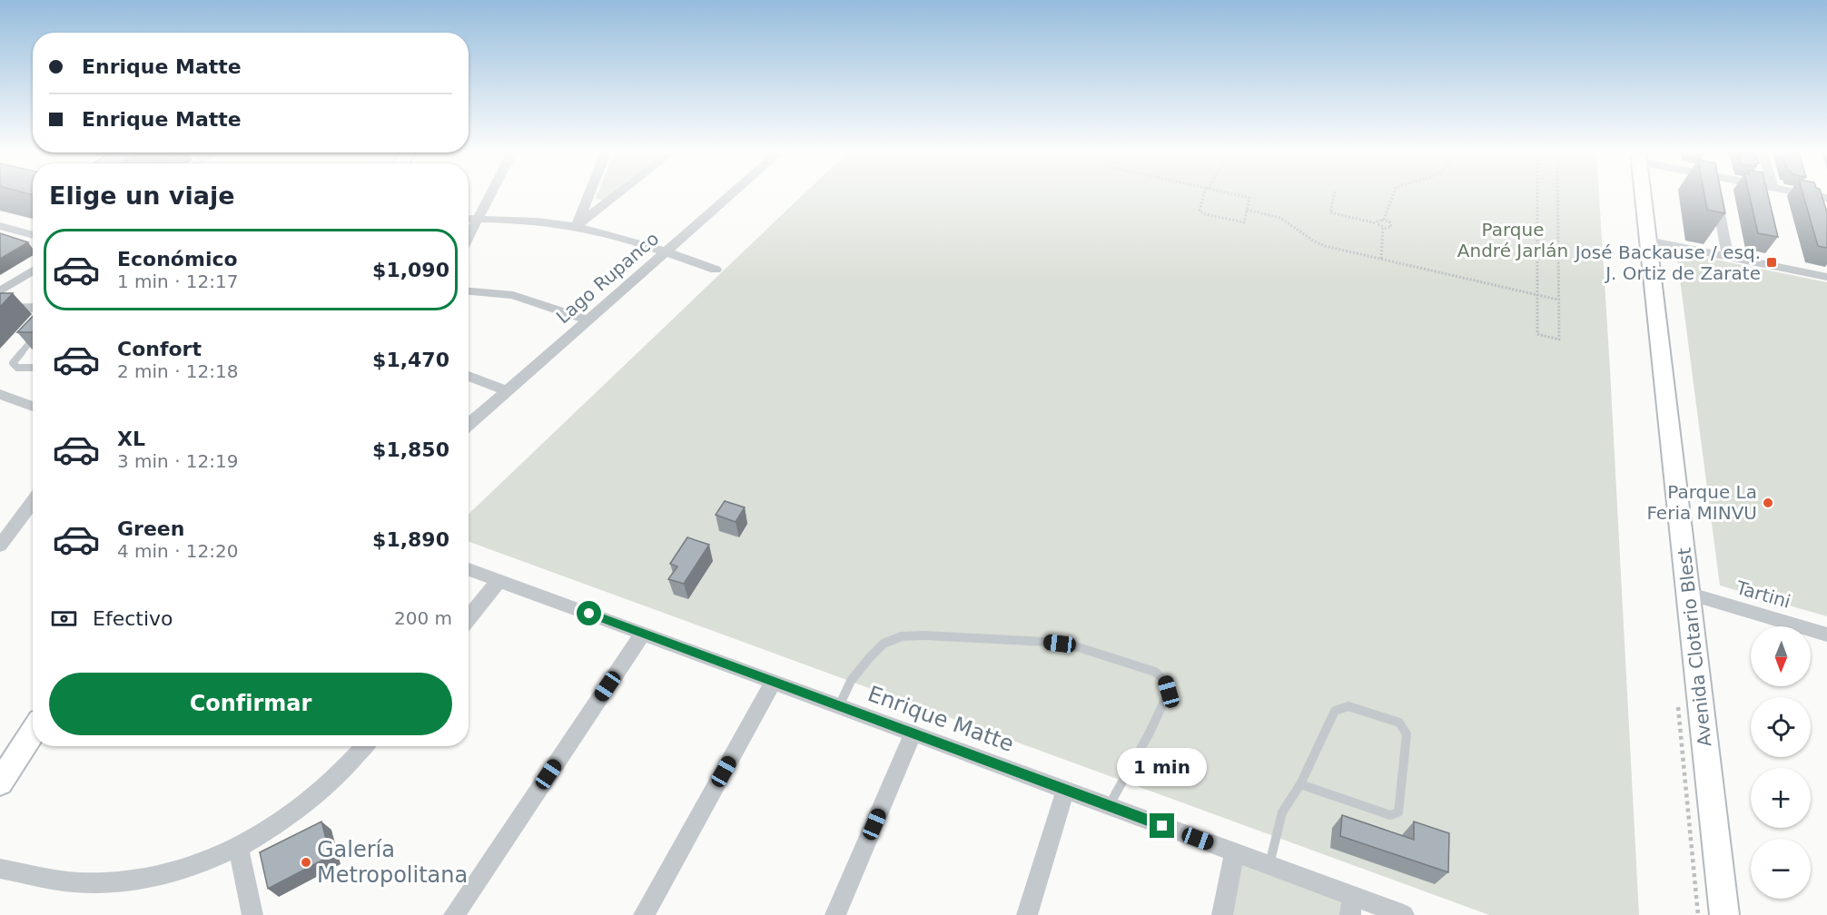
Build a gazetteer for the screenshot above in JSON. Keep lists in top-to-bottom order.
{
  "streets": {
    "main road": ["Avenida Clotario Blest"],
    "street": ["Lago Rupanco", "Tartini", "Enrique Matte"]
  },
  "crossings": [
    ["Tartini", "Avenida Clotario Blest"]
  ],
  "parks": ["Parque André Jarlán"],
  "places": {
    "transit": ["José Backause / esq. J. Ortiz de Zarate"],
    "other": ["Parque La Feria MINVU", "Galería Metropolitana"]
  },
  "north": "bottom",
  "page": {
    "banner": ["Enrique Matte", "Enrique Matte"],
    "heading": "Elige un viaje",
    "list": [
      {
        "name": "Económico",
        "note": "1 min · 12:17",
        "value": "$1,090"
      },
      {
        "name": "Confort",
        "note": "2 min · 12:18",
        "value": "$1,470"
      },
      {
        "name": "XL",
        "note": "3 min · 12:19",
        "value": "$1,850"
      },
      {
        "name": "Green",
        "note": "4 min · 12:20",
        "value": "$1,890"
      }
    ],
    "pay": ["Efectivo", "200 m"],
    "map_buttons": ["+", "−"],
    "buttons": "Confirmar",
    "bubble": "1 min"
  }
}
